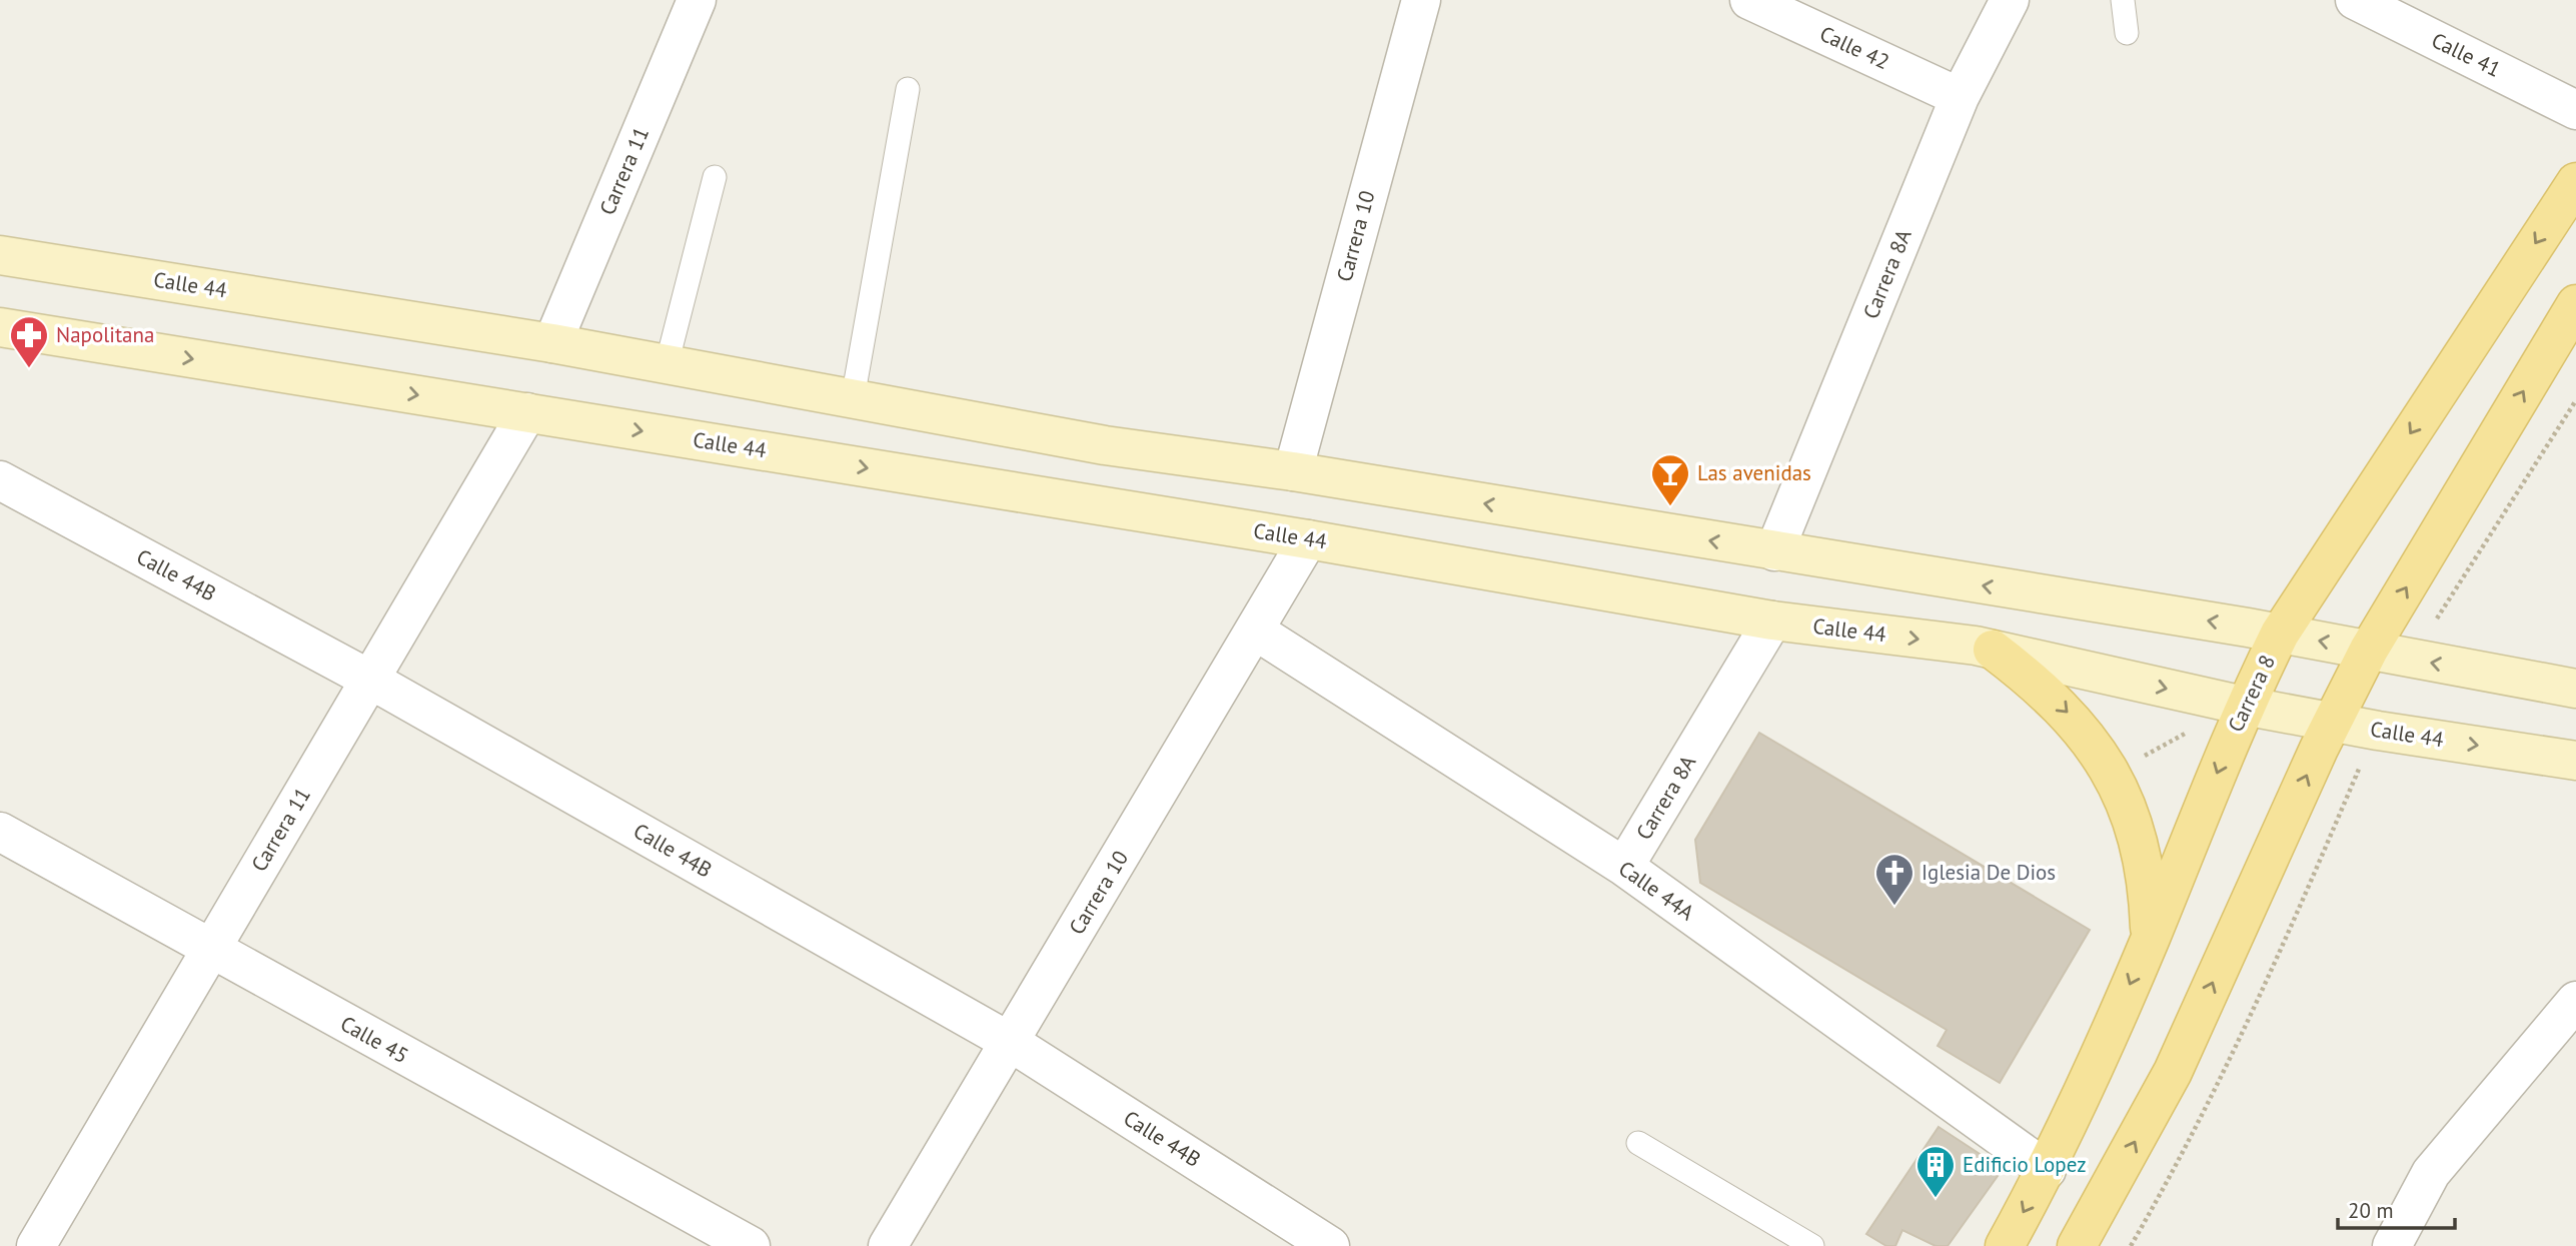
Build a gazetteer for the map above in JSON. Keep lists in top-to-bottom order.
{
  "streets": {
    "main road": ["Calle 44", "Carrera 8"],
    "street": [
      "Calle 42",
      "Calle 41",
      "Carrera 11",
      "Carrera 10",
      "Carrera 8A",
      "Calle 44B",
      "Calle 44A",
      "Calle 45"
    ]
  },
  "crossings": [
    ["Calle 42", "Carrera 8A"],
    ["Carrera 11", "Calle 44"],
    ["Carrera 11", "Calle 44B"],
    ["Carrera 11", "Calle 45"],
    ["Carrera 10", "Calle 44"],
    ["Carrera 10", "Calle 44B"],
    ["Carrera 10", "Calle 44A"],
    ["Carrera 8A", "Calle 44"],
    ["Carrera 8A", "Calle 44A"],
    ["Calle 44", "Carrera 8"],
    ["Carrera 8", "Calle 44A"]
  ],
  "places": {
    "pharmacy": ["Napolitana"],
    "bar": ["Las avenidas"],
    "church": ["Iglesia De Dios"],
    "building": ["Edificio Lopez"]
  },
  "scale_bar": "20 m"
}
